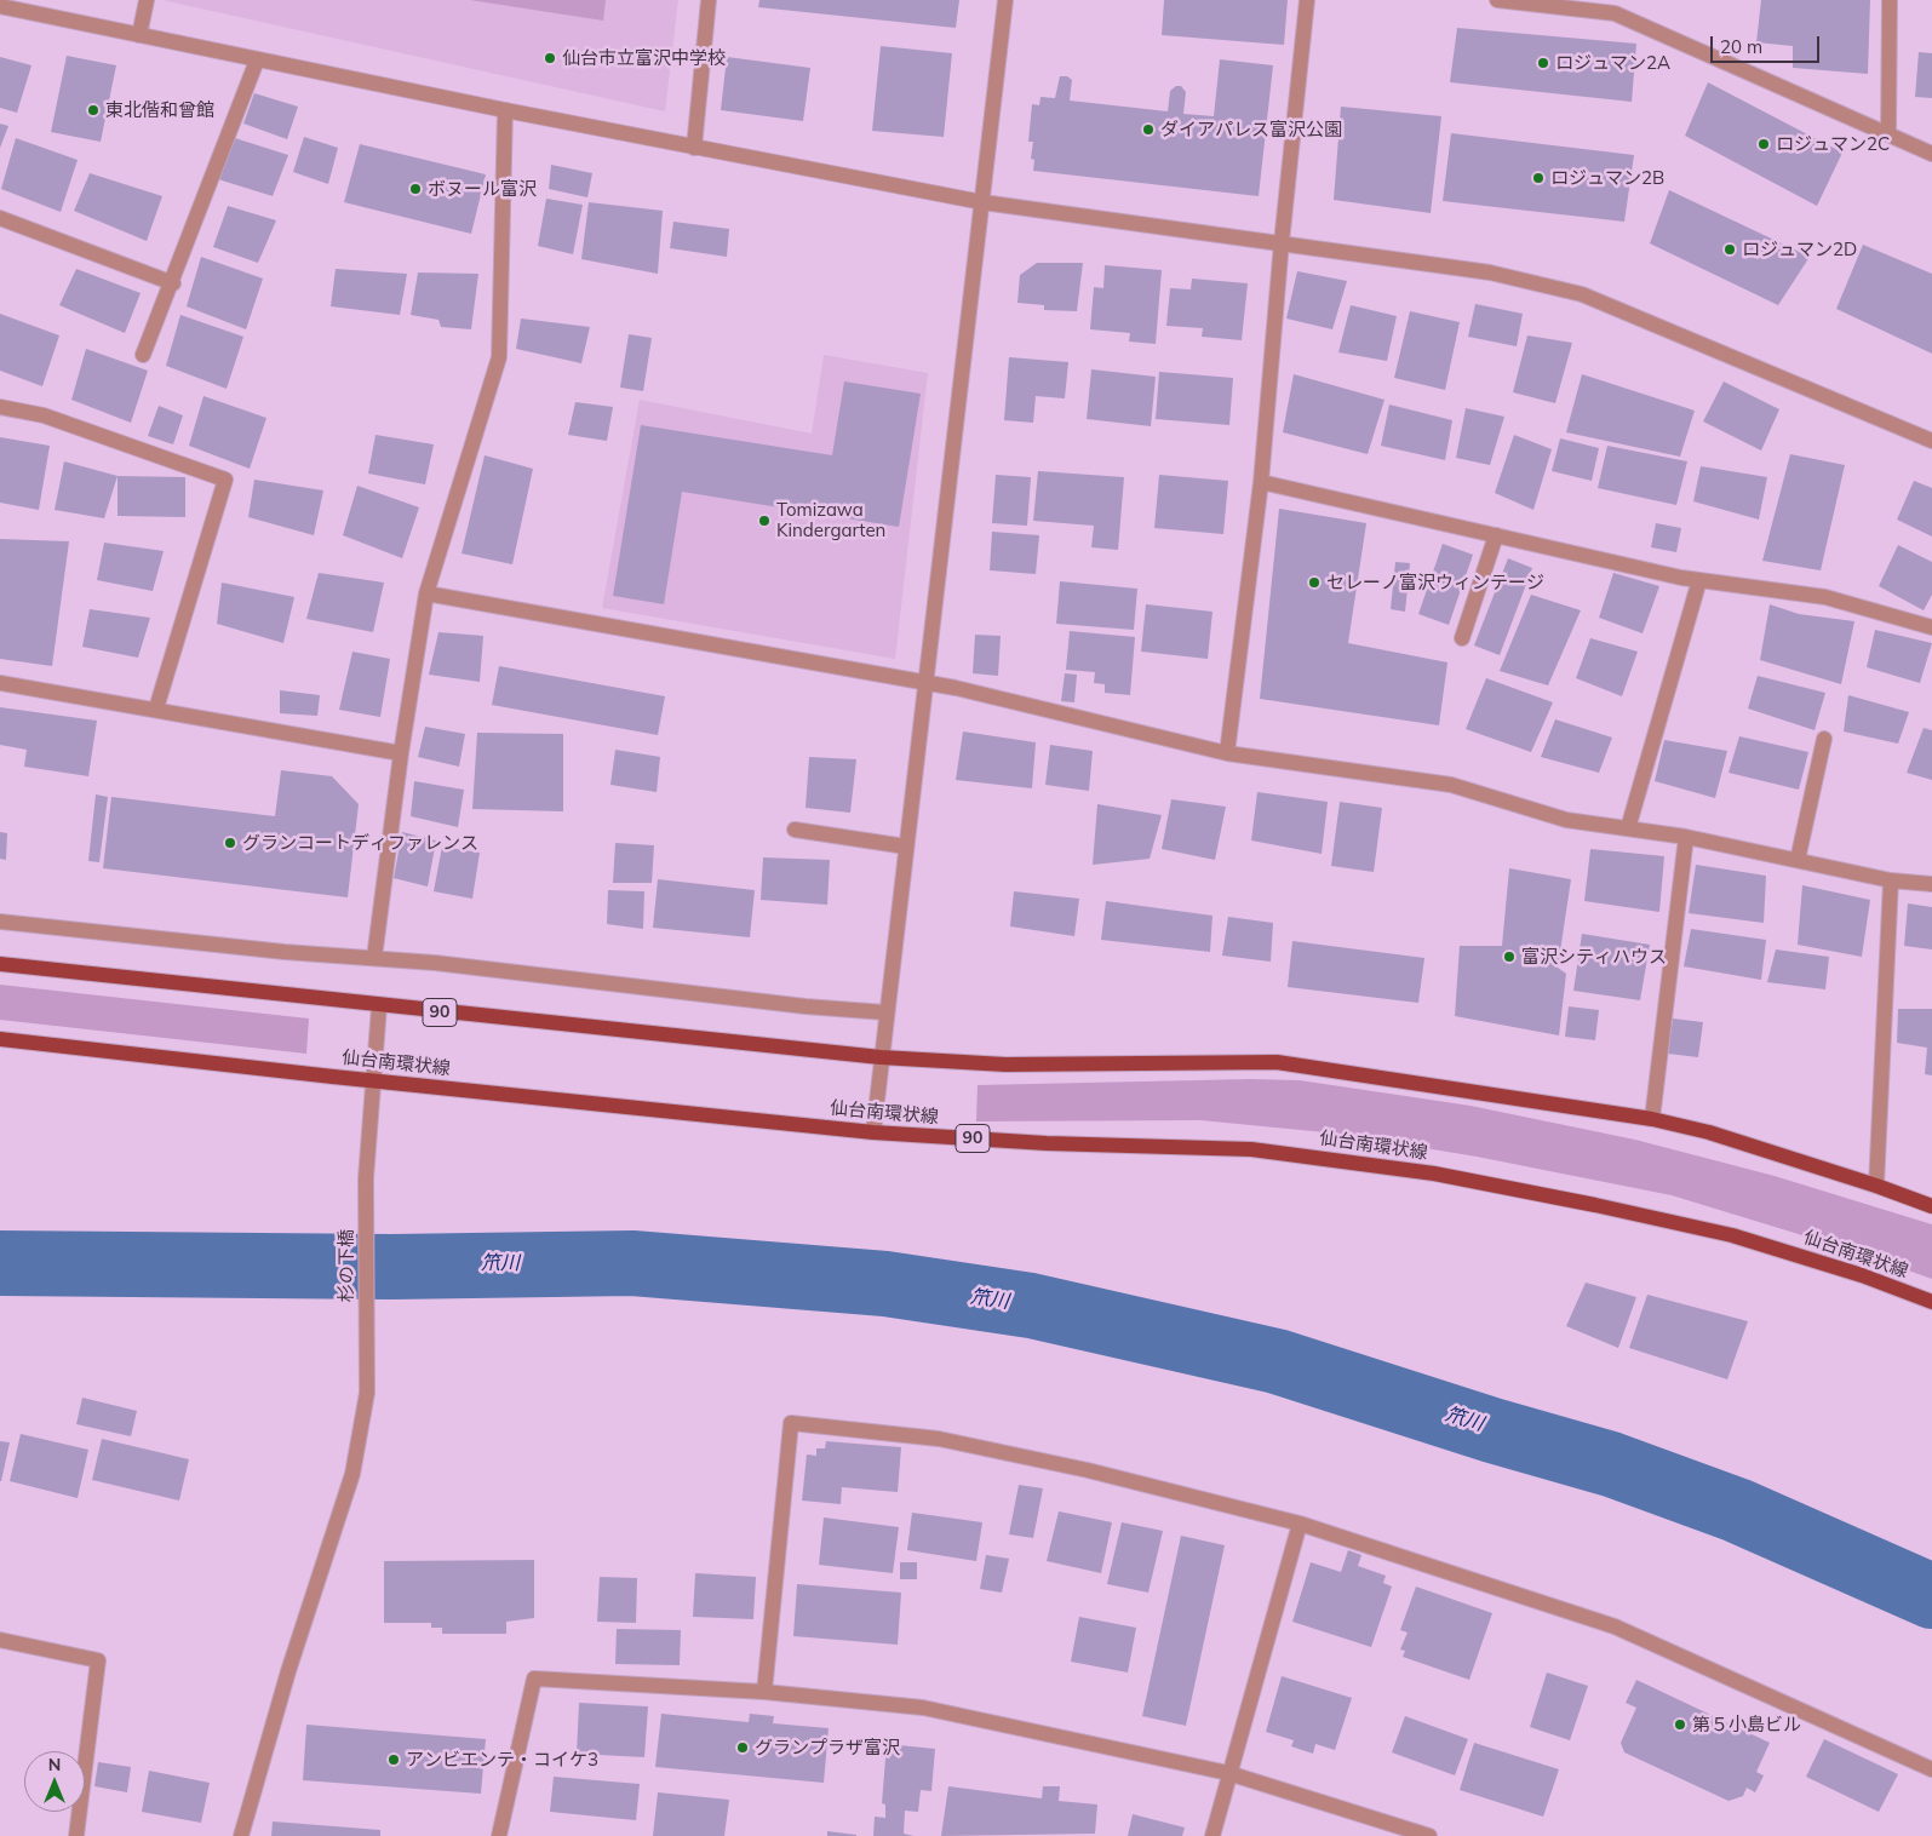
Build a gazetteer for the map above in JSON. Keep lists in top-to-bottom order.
{
  "streets": {
    "main road": ["90", "仙台南環状線"],
    "street": ["杉の下橋"]
  },
  "crossings": [
    ["90", "杉の下橋"],
    ["仙台南環状線", "杉の下橋"]
  ],
  "water": ["笊川"],
  "places": [
    "仙台市立富沢中学校",
    "ロジュマン2A",
    "東北偕和曾館",
    "ダイアパレス富沢公園",
    "ロジュマン2C",
    "ロジュマン2B",
    "ボヌール富沢",
    "ロジュマン2D",
    "Tomizawa Kindergarten",
    "セレーノ富沢ウィンテージ",
    "グランコートディファレンス",
    "富沢シティハウス",
    "第５小島ビル",
    "グランプラザ富沢",
    "アンビエンテ・コイケ3"
  ],
  "scale_bar": "20 m",
  "north": "top"
}
